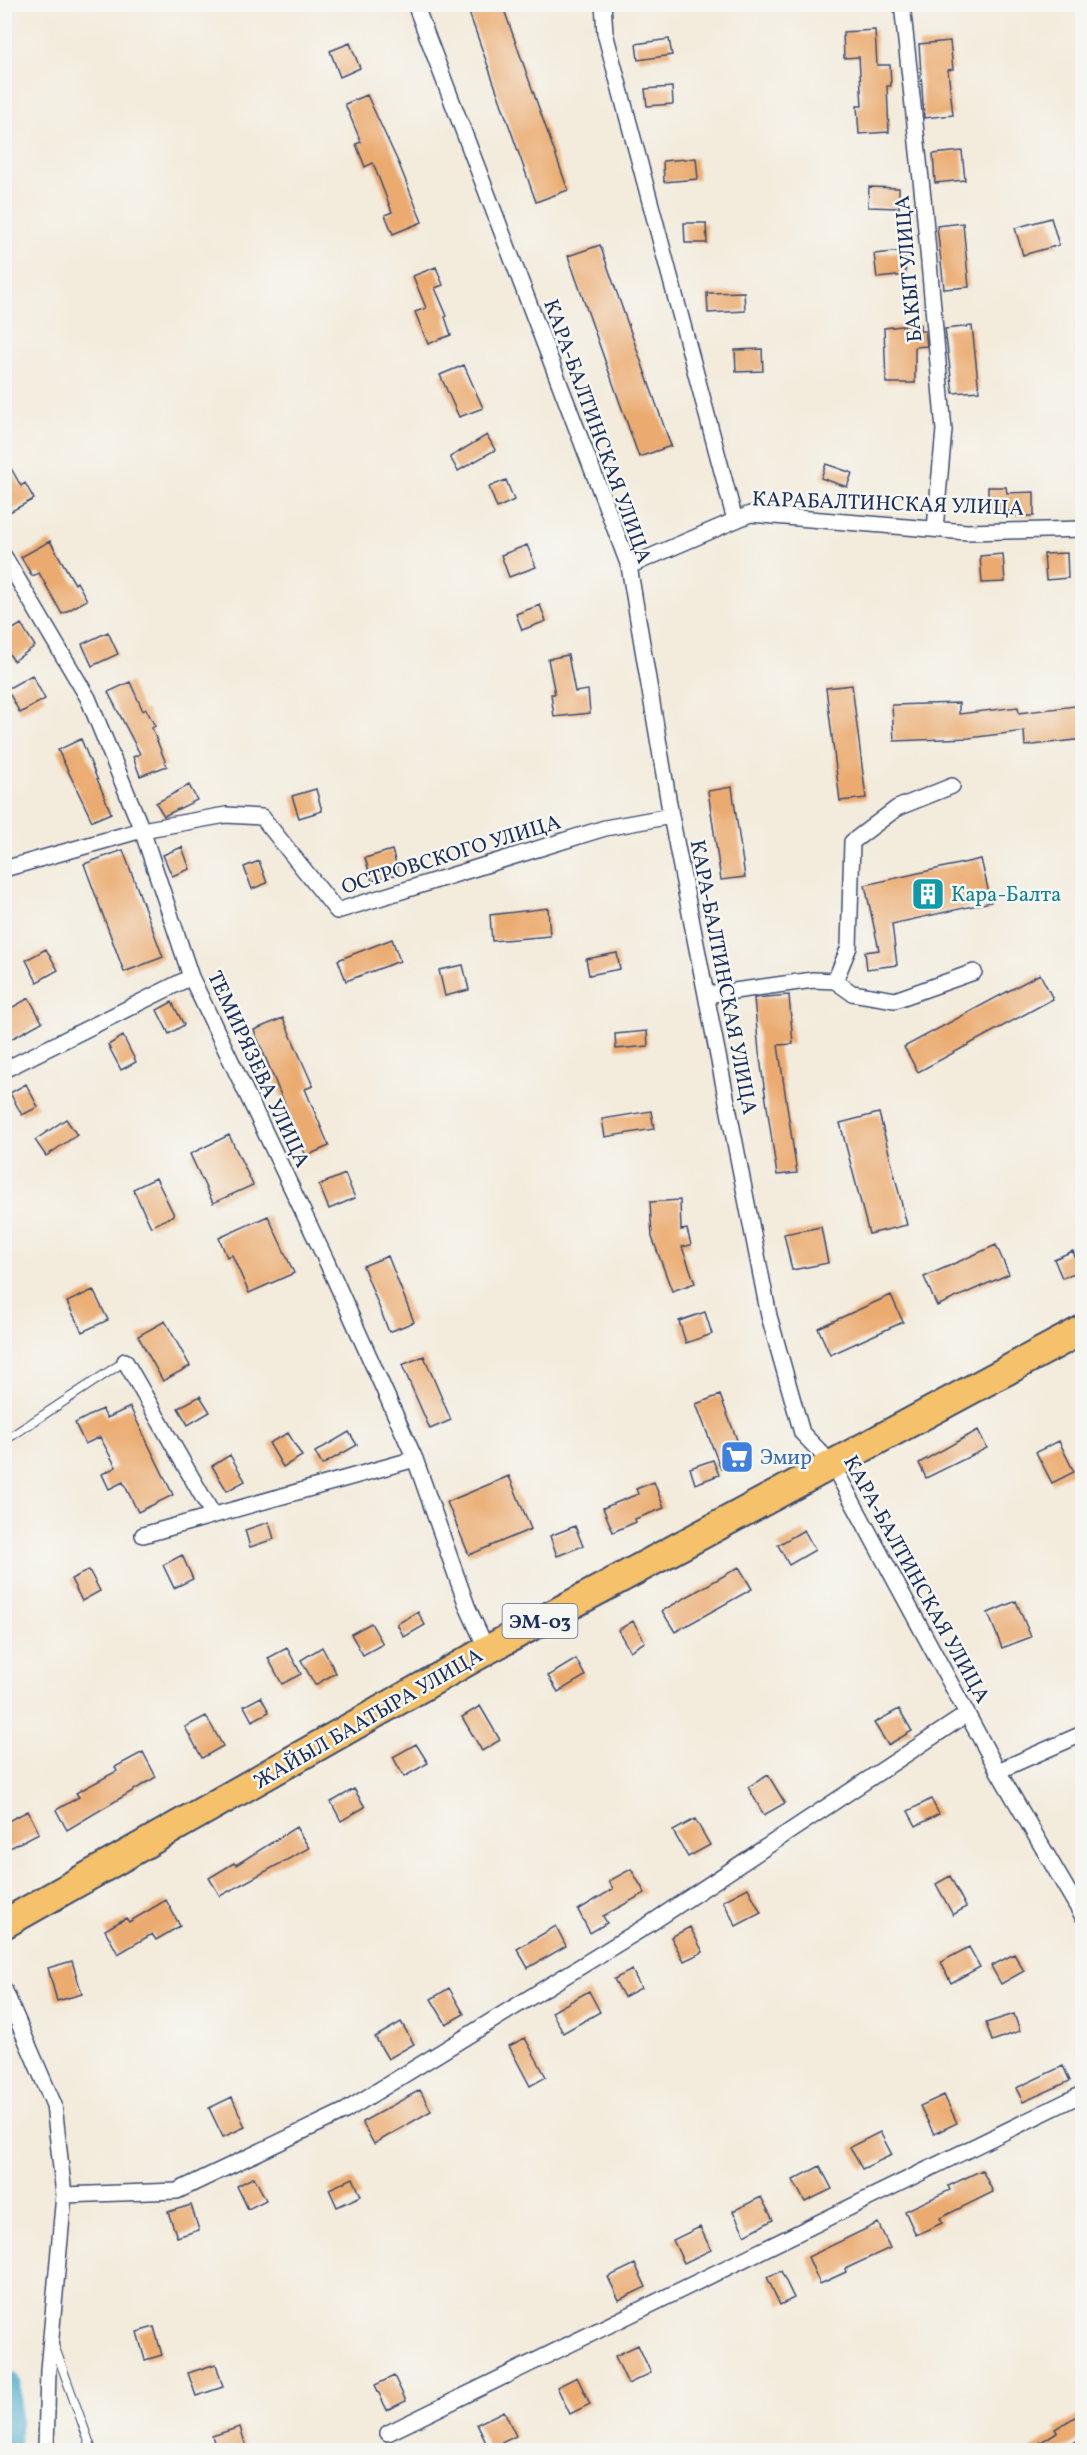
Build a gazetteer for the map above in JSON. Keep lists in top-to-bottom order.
{
  "streets": {
    "highway": ["ЭМ-03", "ЖАЙЫЛ БААТЫРА УЛИЦА"],
    "street": [
      "БАКЫТ УЛИЦА",
      "КАРА-БАЛТИНСКАЯ УЛИЦА",
      "КАРАБАЛТИНСКАЯ УЛИЦА",
      "ОСТРОВСКОГО УЛИЦА",
      "ТЕМИРЯЗЕВА УЛИЦА"
    ]
  },
  "crossings": [
    ["БАКЫТ УЛИЦА", "КАРАБАЛТИНСКАЯ УЛИЦА"],
    ["КАРА-БАЛТИНСКАЯ УЛИЦА", "КАРАБАЛТИНСКАЯ УЛИЦА"],
    ["КАРА-БАЛТИНСКАЯ УЛИЦА", "ОСТРОВСКОГО УЛИЦА"],
    ["КАРА-БАЛТИНСКАЯ УЛИЦА", "ЖАЙЫЛ БААТЫРА УЛИЦА"],
    ["ОСТРОВСКОГО УЛИЦА", "ТЕМИРЯЗЕВА УЛИЦА"],
    ["ТЕМИРЯЗЕВА УЛИЦА", "ЖАЙЫЛ БААТЫРА УЛИЦА"]
  ],
  "places": {
    "building": ["Кара-Балта"],
    "supermarket": ["Эмир"]
  }
}
